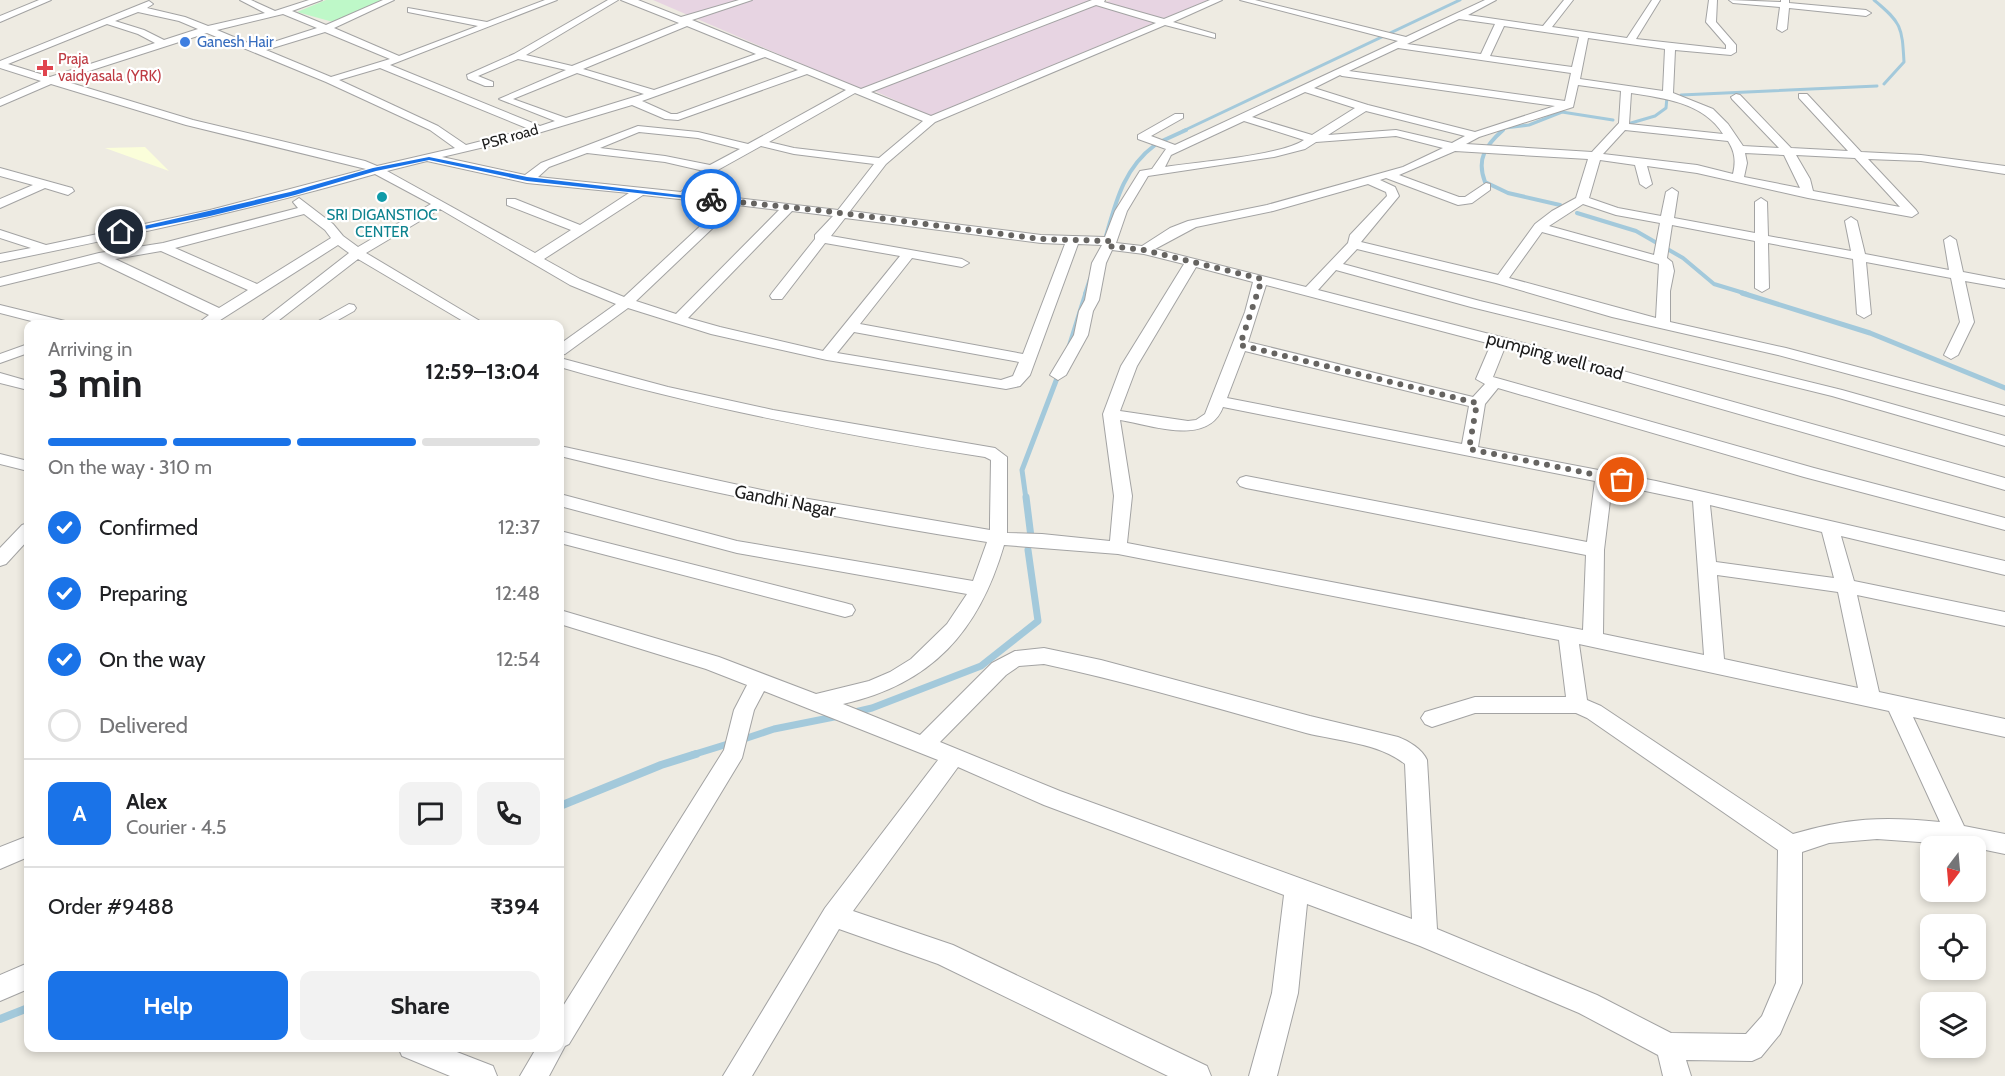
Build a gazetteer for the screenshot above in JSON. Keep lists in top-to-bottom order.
{
  "streets": {
    "street": ["PSR road", "pumping well road", "Gandhi Nagar"]
  },
  "places": {
    "other": ["Ganesh Hair", "SRI DIGANSTIOC CENTER"],
    "health": ["Praja vaidyasala (YRK)"]
  },
  "north": "bottom",
  "page": {
    "heading": ["3 min", "Arriving in", "12:59–13:04"],
    "panel": [
      "Alex",
      "Courier · 4.5",
      "Order #9488",
      "₹394"
    ],
    "bar": "On the way · 310 m",
    "list": [
      ["Confirmed", "12:37"],
      ["Preparing", "12:48"],
      ["On the way", "12:54"],
      "Delivered"
    ],
    "round": "A",
    "buttons": ["Help", "Share"]
  }
}
